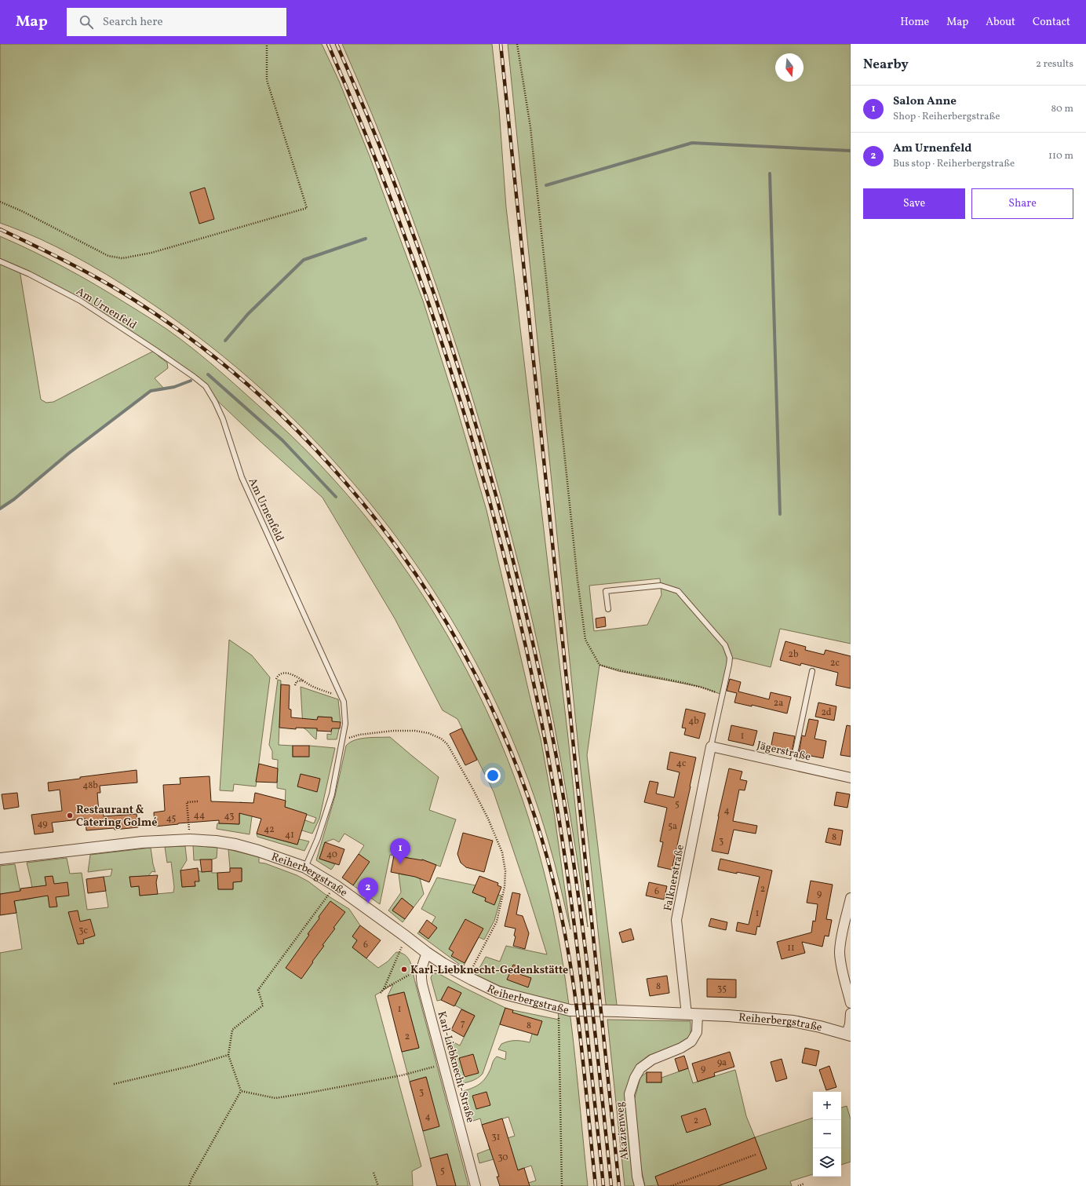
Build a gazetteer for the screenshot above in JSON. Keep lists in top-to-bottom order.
{
  "streets": {
    "street": [
      "Jägerstraße",
      "Reiherbergstraße",
      "Falknerstraße",
      "Karl-Liebknecht-Straße",
      "Akazienweg"
    ],
    "lane": ["Am Urnenfeld"]
  },
  "crossings": [
    ["Am Urnenfeld", "Reiherbergstraße"],
    ["Jägerstraße", "Falknerstraße"],
    ["Reiherbergstraße", "Falknerstraße"],
    ["Reiherbergstraße", "Karl-Liebknecht-Straße"],
    ["Reiherbergstraße", "Akazienweg"],
    ["Falknerstraße", "Akazienweg"]
  ],
  "places": ["Restaurant & Catering Golmé", "Karl-Liebknecht-Gedenkstätte"],
  "house_numbers": [
    "2b",
    "2c",
    "2a",
    "2d",
    "4b",
    "1",
    "4c",
    "48b",
    "5",
    "4",
    "44",
    "43",
    "45",
    "49",
    "5a",
    "42",
    "41",
    "8",
    "3",
    "40",
    "2",
    "6",
    "9",
    "1",
    "3c",
    "6",
    "11",
    "8",
    "35",
    "1",
    "7",
    "8",
    "2",
    "9a",
    "9",
    "3",
    "4",
    "2",
    "31",
    "30",
    "5"
  ],
  "north": "bottom",
  "page": {
    "header": "Map",
    "search": "Search here",
    "nav": [
      "Home",
      "Map",
      "About",
      "Contact"
    ],
    "heading": ["Nearby", "2 results"],
    "list": [
      {
        "mark": "1",
        "name": "Salon Anne",
        "note": "Shop · Reiherbergstraße",
        "value": "80 m"
      },
      {
        "mark": "2",
        "name": "Am Urnenfeld",
        "note": "Bus stop · Reiherbergstraße",
        "value": "110 m"
      }
    ],
    "buttons": ["Save", "Share"],
    "pins": ["1", "2"],
    "map_buttons": ["+", "−"]
  }
}
